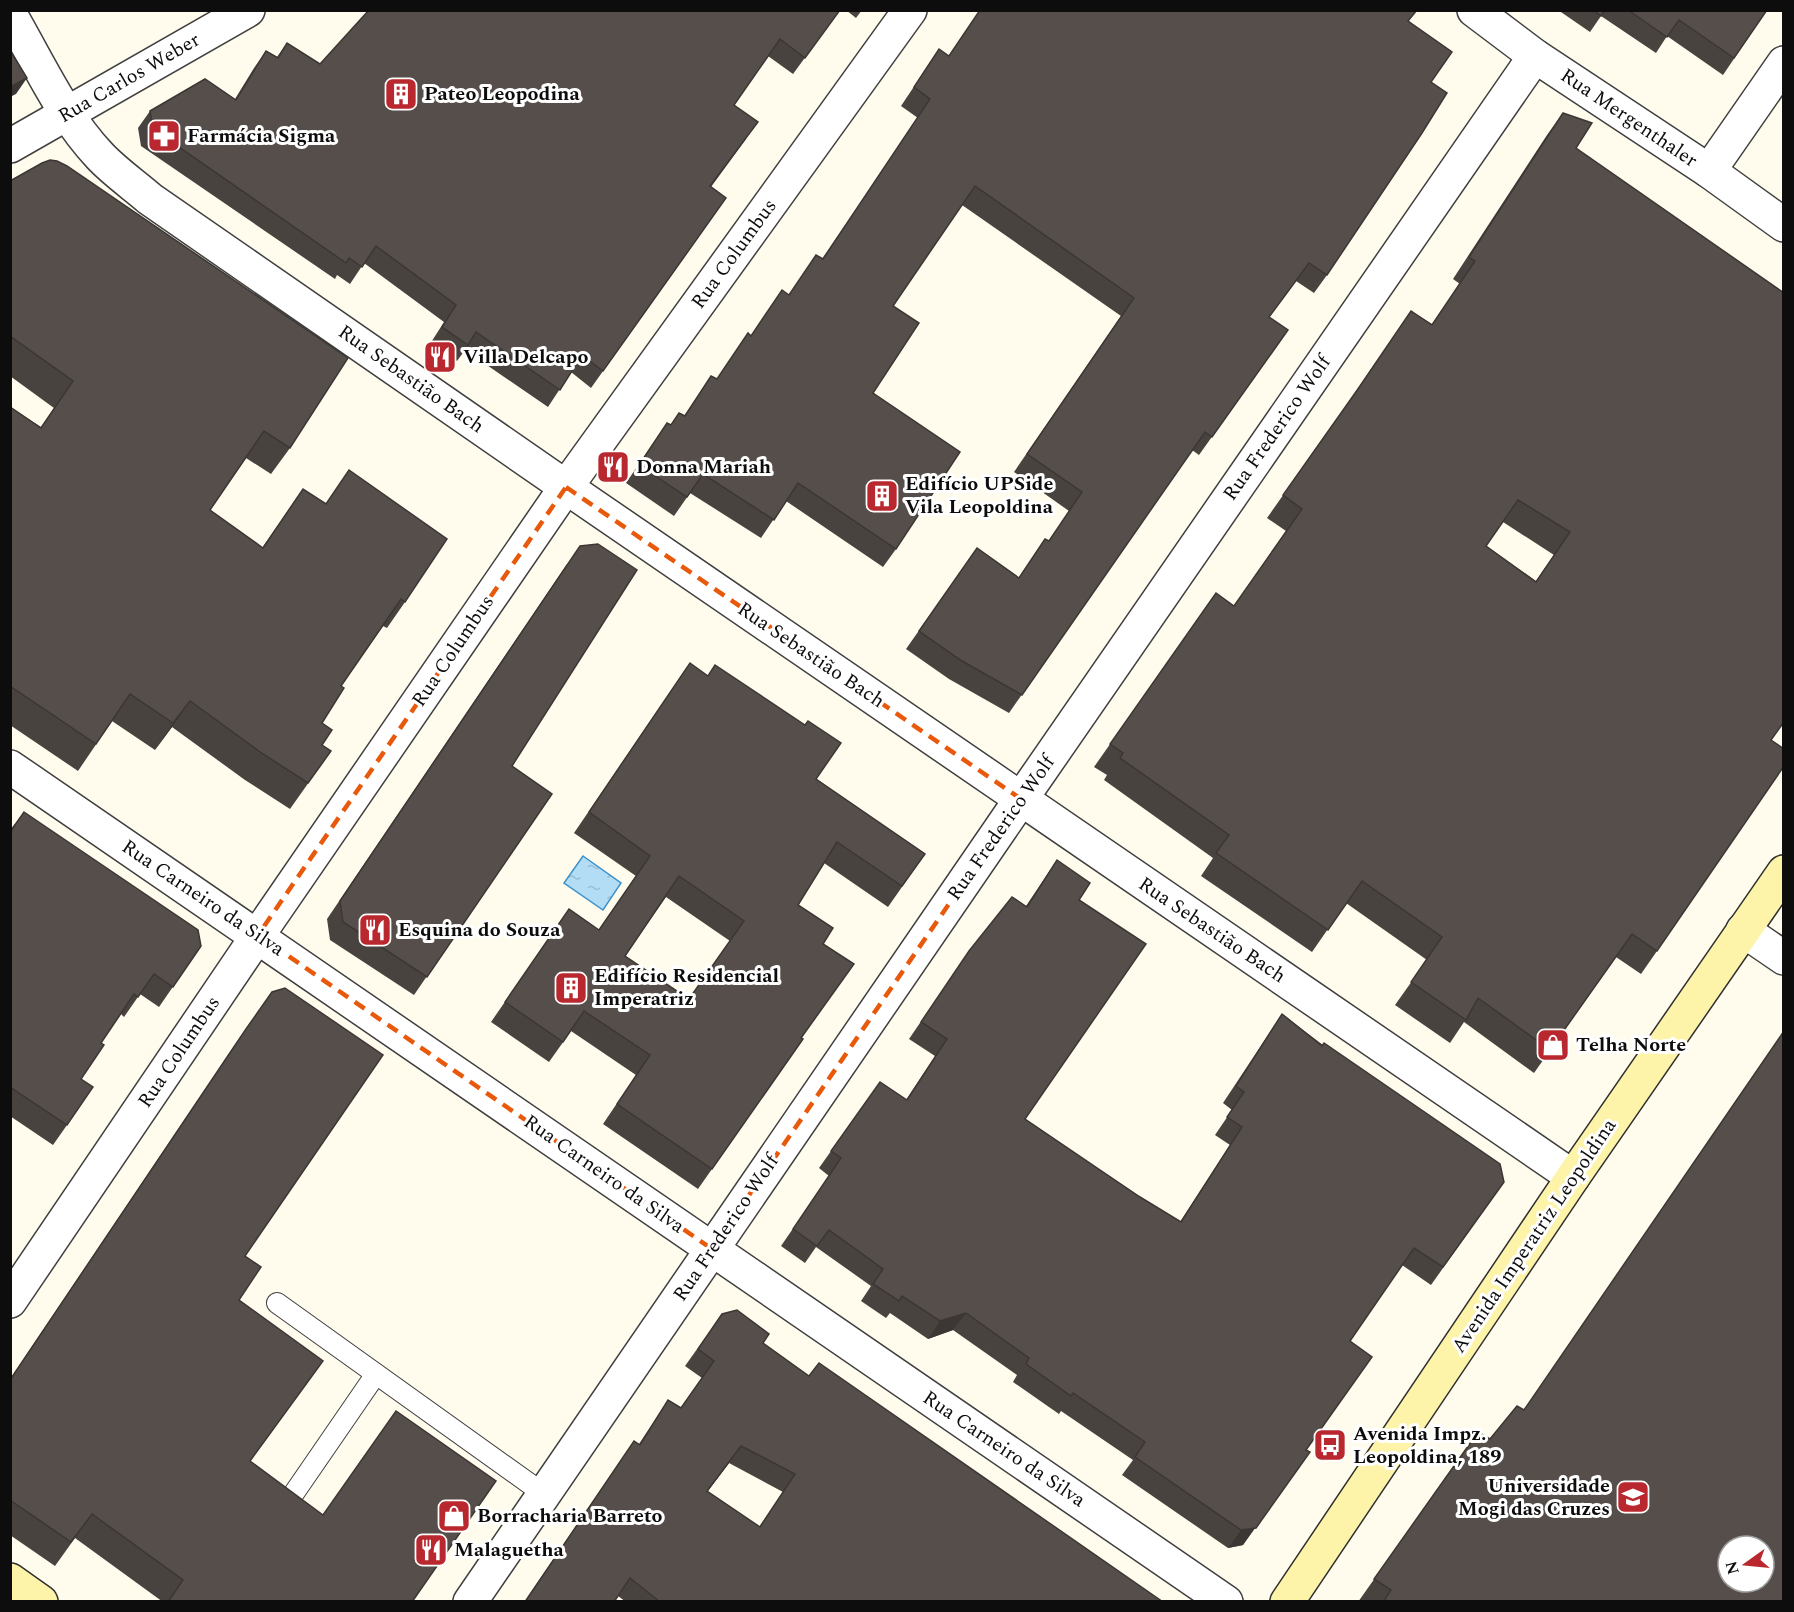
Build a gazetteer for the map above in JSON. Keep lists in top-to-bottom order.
{
  "streets": {
    "main road": ["Avenida Imperatriz Leopoldina"],
    "street": [
      "Rua Carlos Weber",
      "Rua Mergenthaler",
      "Rua Columbus",
      "Rua Sebastião Bach",
      "Rua Frederico Wolf",
      "Rua Carneiro da Silva"
    ]
  },
  "crossings": [
    ["Rua Carlos Weber", "Rua Sebastião Bach"],
    ["Rua Mergenthaler", "Rua Frederico Wolf"],
    ["Rua Columbus", "Rua Sebastião Bach"],
    ["Rua Columbus", "Rua Carneiro da Silva"],
    ["Rua Sebastião Bach", "Rua Frederico Wolf"],
    ["Rua Sebastião Bach", "Avenida Imperatriz Leopoldina"],
    ["Rua Frederico Wolf", "Rua Carneiro da Silva"]
  ],
  "places": {
    "building": ["Pateo Leopodina", "Edifício UPSide Vila Leopoldina", "Edifício Residencial Imperatriz"],
    "pharmacy": ["Farmácia Sigma"],
    "restaurant": [
      "Villa Delcapo",
      "Donna Mariah",
      "Esquina do Souza",
      "Malaguetha"
    ],
    "shop": ["Telha Norte", "Borracharia Barreto"],
    "bus stop": ["Avenida Impz. Leopoldina, 189"],
    "school or university": ["Universidade Mogi das Cruzes"]
  },
  "north": "left"
}
